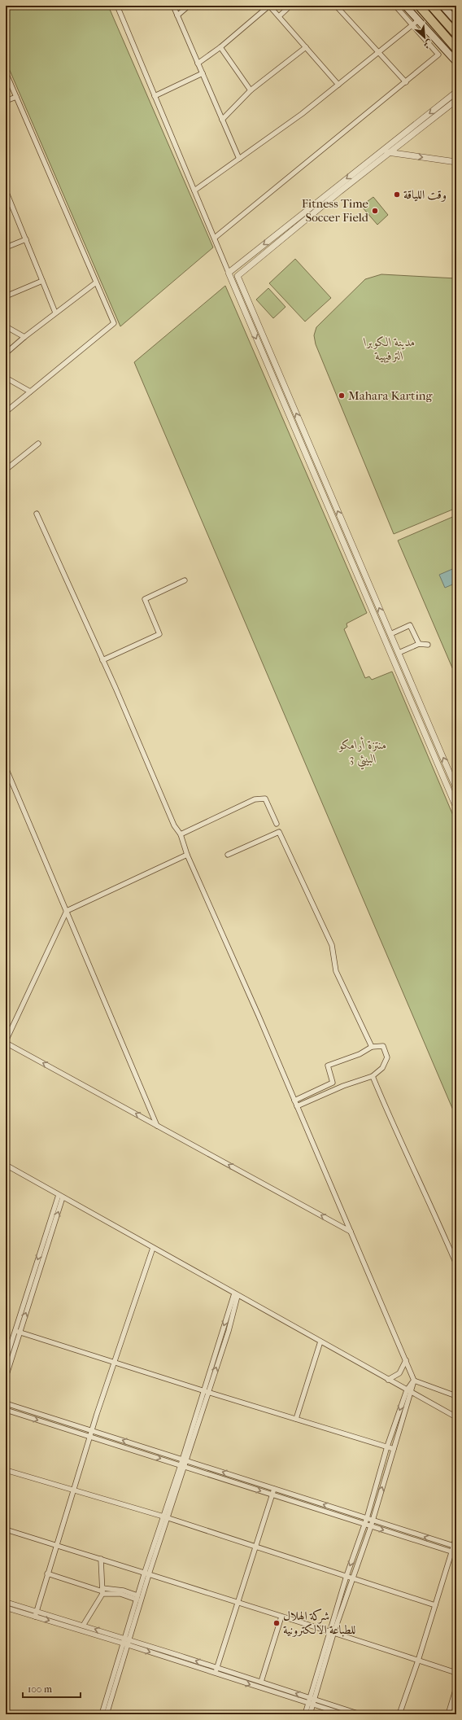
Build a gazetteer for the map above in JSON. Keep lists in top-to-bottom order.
{
  "parks": ["مدينة الكوبرا الترفيهية", "منتزة أرامكو البيئي 3"],
  "places": [
    "وقت اللياقة",
    "Fitness Time Soccer Field",
    "Mahara Karting",
    "شركة الهلال للطباعة الالكترونية"
  ],
  "scale_bar": "100 m",
  "north": "bottom right"
}
